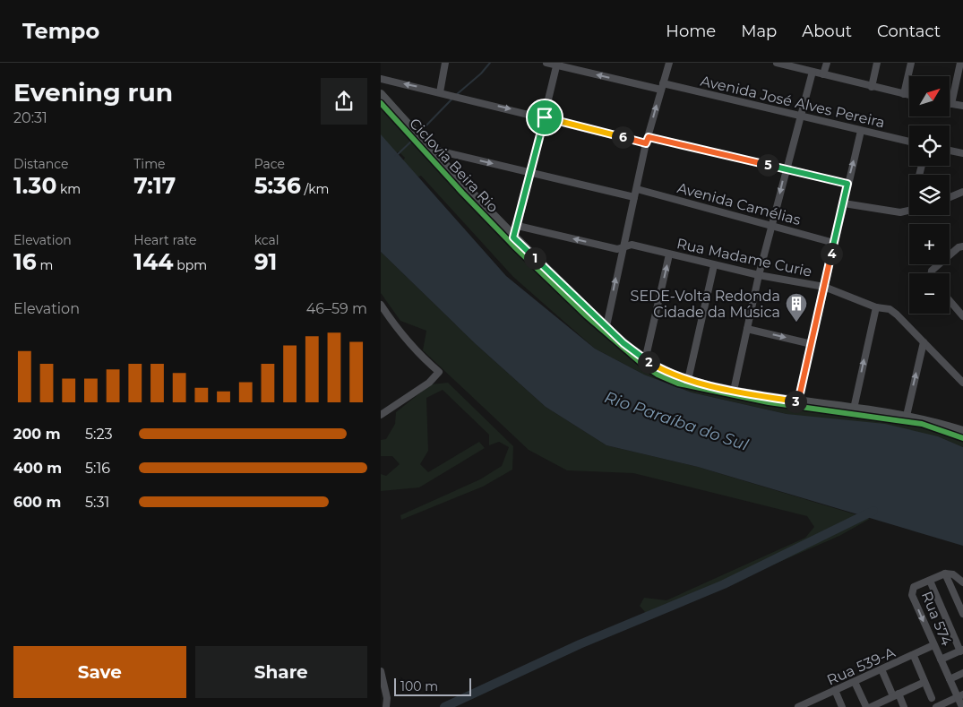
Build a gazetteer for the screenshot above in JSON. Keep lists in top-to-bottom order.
{
  "streets": {
    "street": [
      "Avenida José Alves Pereira",
      "Avenida Camélias",
      "Rua Madame Curie",
      "Rua 574",
      "Rua 539-A"
    ],
    "cycle path": ["Ciclovia Beira Rio"]
  },
  "crossings": [
    ["Rua 574", "Rua 539-A"]
  ],
  "one_way": ["Rua 574"],
  "water": ["Rio Paraíba do Sul"],
  "places": {
    "building": ["SEDE-Volta Redonda Cidade da Música"]
  },
  "scale_bar": "100 m",
  "north": "top right",
  "page": {
    "header": "Tempo",
    "nav": [
      "Home",
      "Map",
      "About",
      "Contact"
    ],
    "heading": ["Evening run", "20:31"],
    "map_buttons": ["+", "−"],
    "pins": [
      "6",
      "5",
      "4",
      "1",
      "2",
      "3"
    ],
    "stats": [
      ["Distance", "1.30 km"],
      ["Time", "7:17"],
      ["Pace", "5:36 /km"],
      ["Elevation", "16 m"],
      ["Heart rate", "144 bpm"],
      ["kcal", "91"]
    ],
    "chart": ["Elevation", "46–59 m"],
    "list": [
      {
        "name": "200 m",
        "note": "5:23"
      },
      {
        "name": "400 m",
        "note": "5:16"
      },
      {
        "name": "600 m",
        "note": "5:31"
      }
    ],
    "buttons": ["Save", "Share"],
    "scale": "100 m"
  }
}
